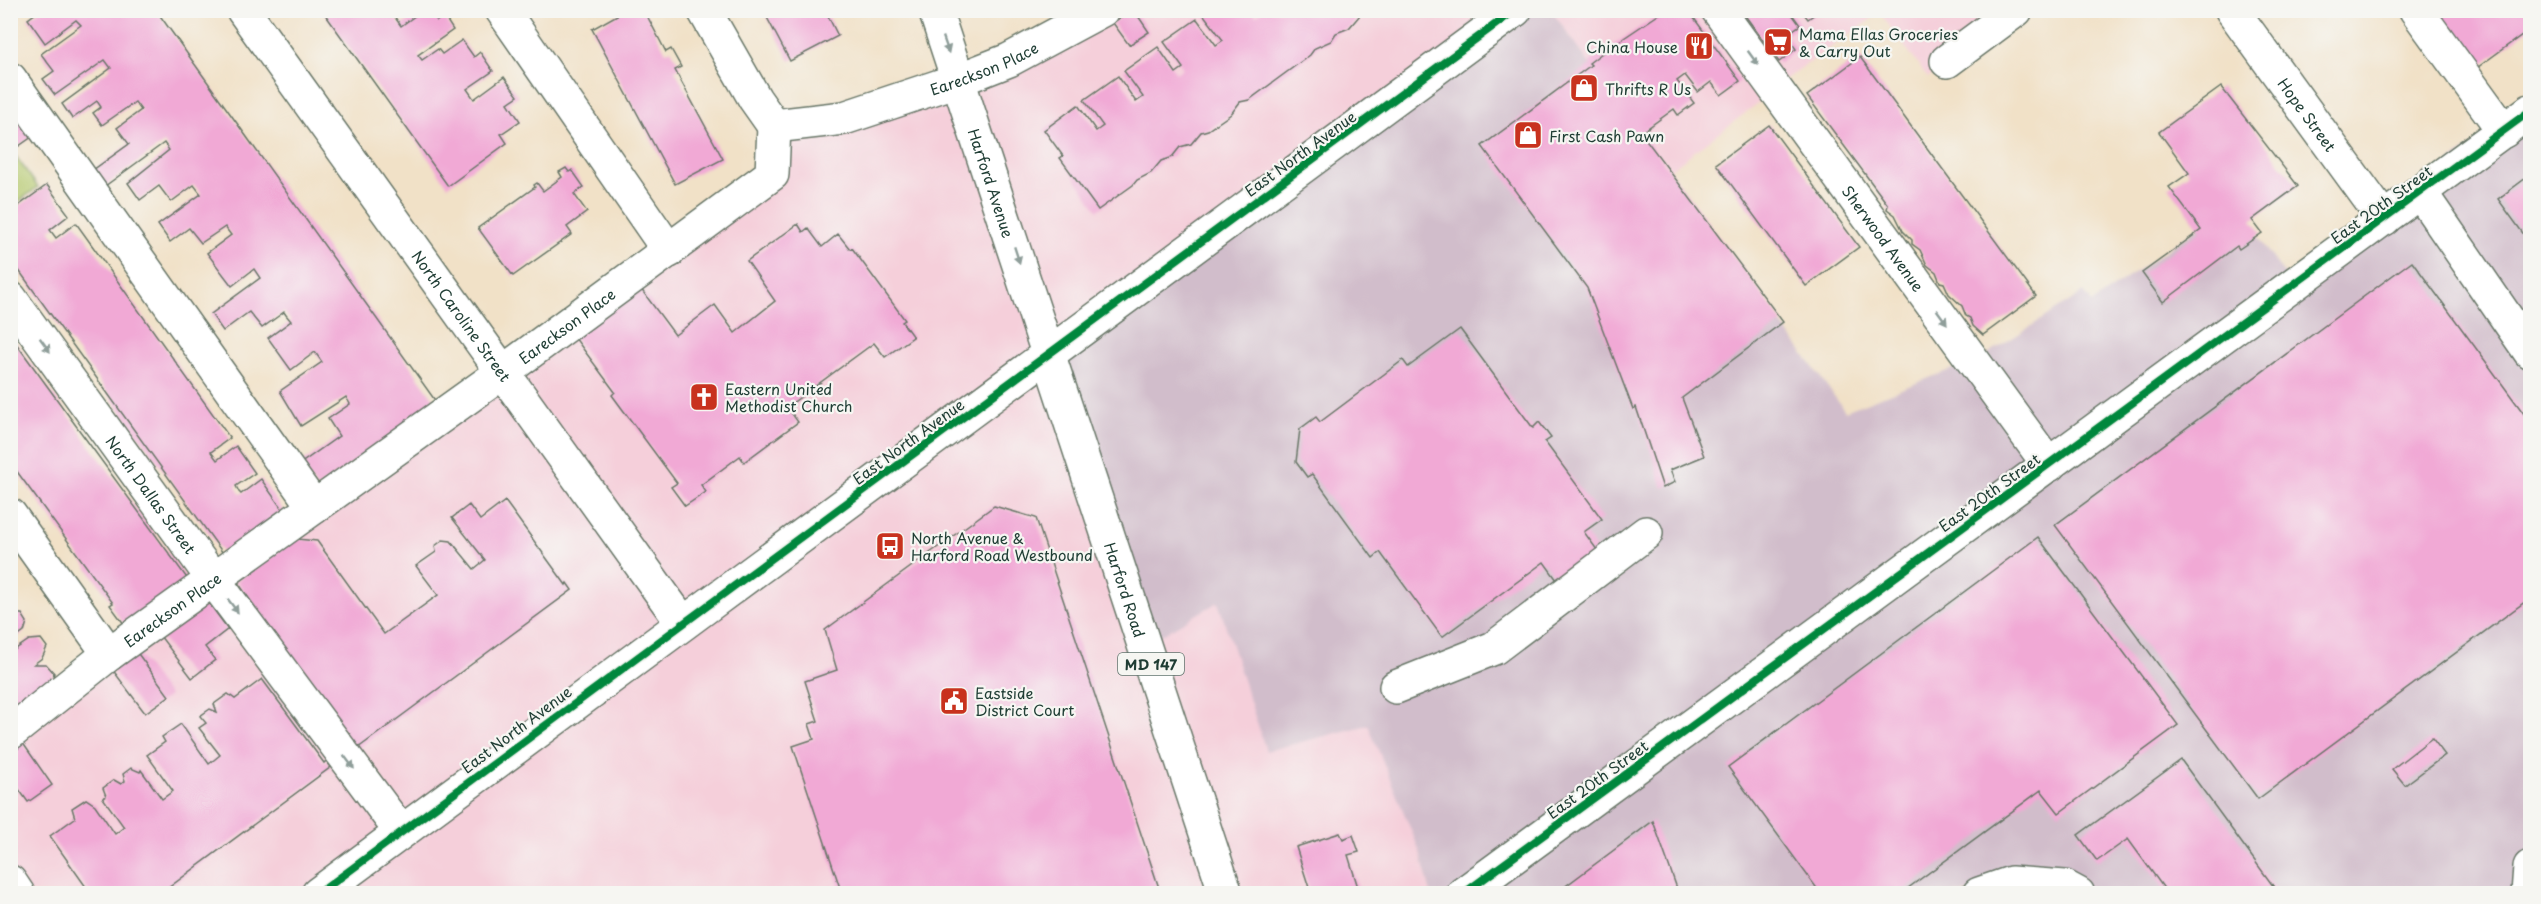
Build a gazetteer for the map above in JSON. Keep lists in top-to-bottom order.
{
  "streets": {
    "street": [
      "Eareckson Place",
      "Hope Street",
      "East North Avenue",
      "Harford Avenue",
      "East 20th Street",
      "Sherwood Avenue",
      "North Caroline Street",
      "North Dallas Street",
      "Harford Road",
      "MD 147"
    ]
  },
  "crossings": [
    ["Eareckson Place", "Harford Avenue"],
    ["Eareckson Place", "North Caroline Street"],
    ["Eareckson Place", "North Dallas Street"],
    ["Hope Street", "East 20th Street"],
    ["East North Avenue", "Harford Avenue"],
    ["East North Avenue", "North Caroline Street"],
    ["East North Avenue", "North Dallas Street"],
    ["East North Avenue", "Harford Road"],
    ["Harford Avenue", "Harford Road"],
    ["East 20th Street", "Sherwood Avenue"]
  ],
  "one_way": ["Harford Avenue", "Sherwood Avenue"],
  "places": {
    "supermarket": ["Mama Ellas Groceries & Carry Out"],
    "restaurant": ["China House"],
    "shop": ["Thrifts R Us", "First Cash Pawn"],
    "church": ["Eastern United Methodist Church"],
    "bus stop": ["North Avenue & Harford Road Westbound"],
    "public building": ["Eastside District Court"]
  }
}
